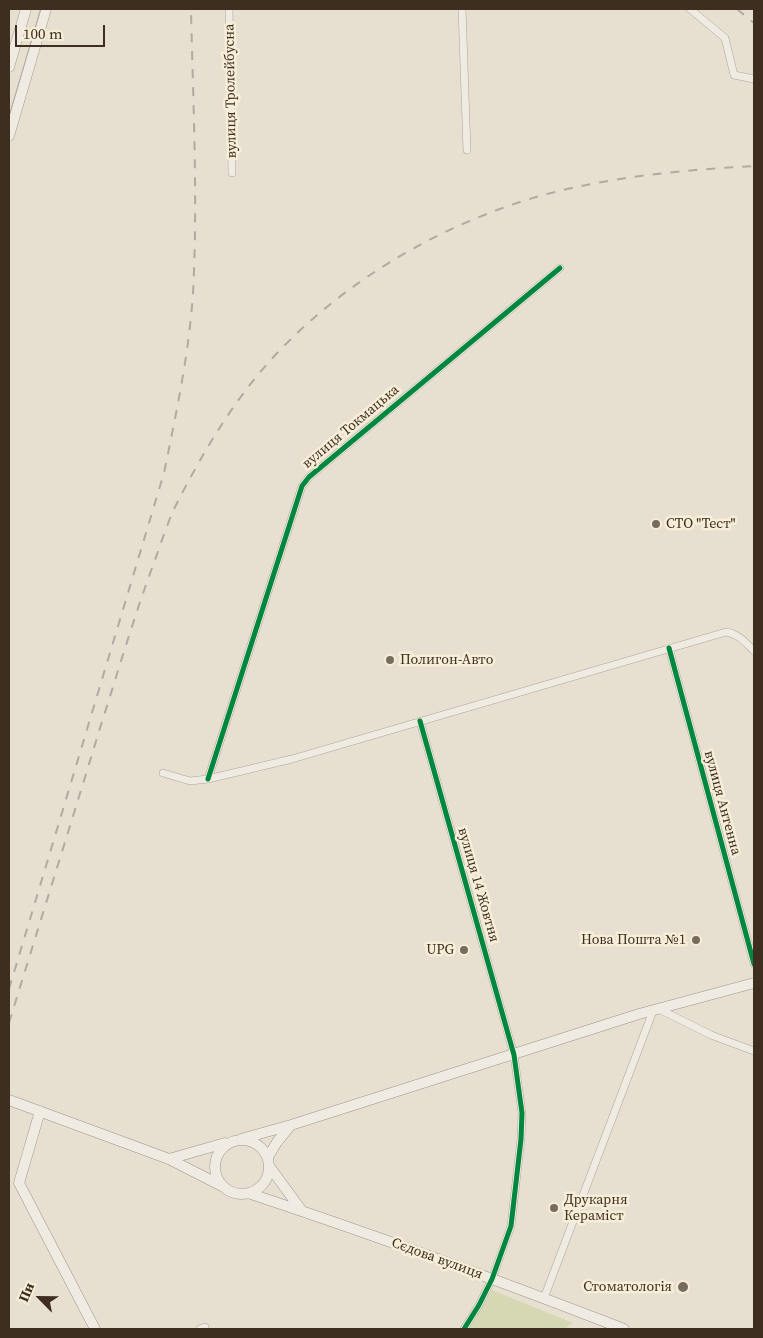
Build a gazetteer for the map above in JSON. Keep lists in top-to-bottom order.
{
  "streets": {
    "main road": ["Сєдова вулиця"],
    "street": [
      "вулиця Тролейбусна",
      "вулиця Токмацька",
      "вулиця Антенна",
      "вулиця 14 Жовтня"
    ]
  },
  "crossings": [
    ["вулиця 14 Жовтня", "Сєдова вулиця"]
  ],
  "places": [
    "СТО \"Тест\"",
    "Полигон-Авто",
    "Нова Пошта №1",
    "UPG",
    "Друкарня Кераміст",
    "Стоматологія"
  ],
  "scale_bar": "100 m",
  "north": "top left"
}
